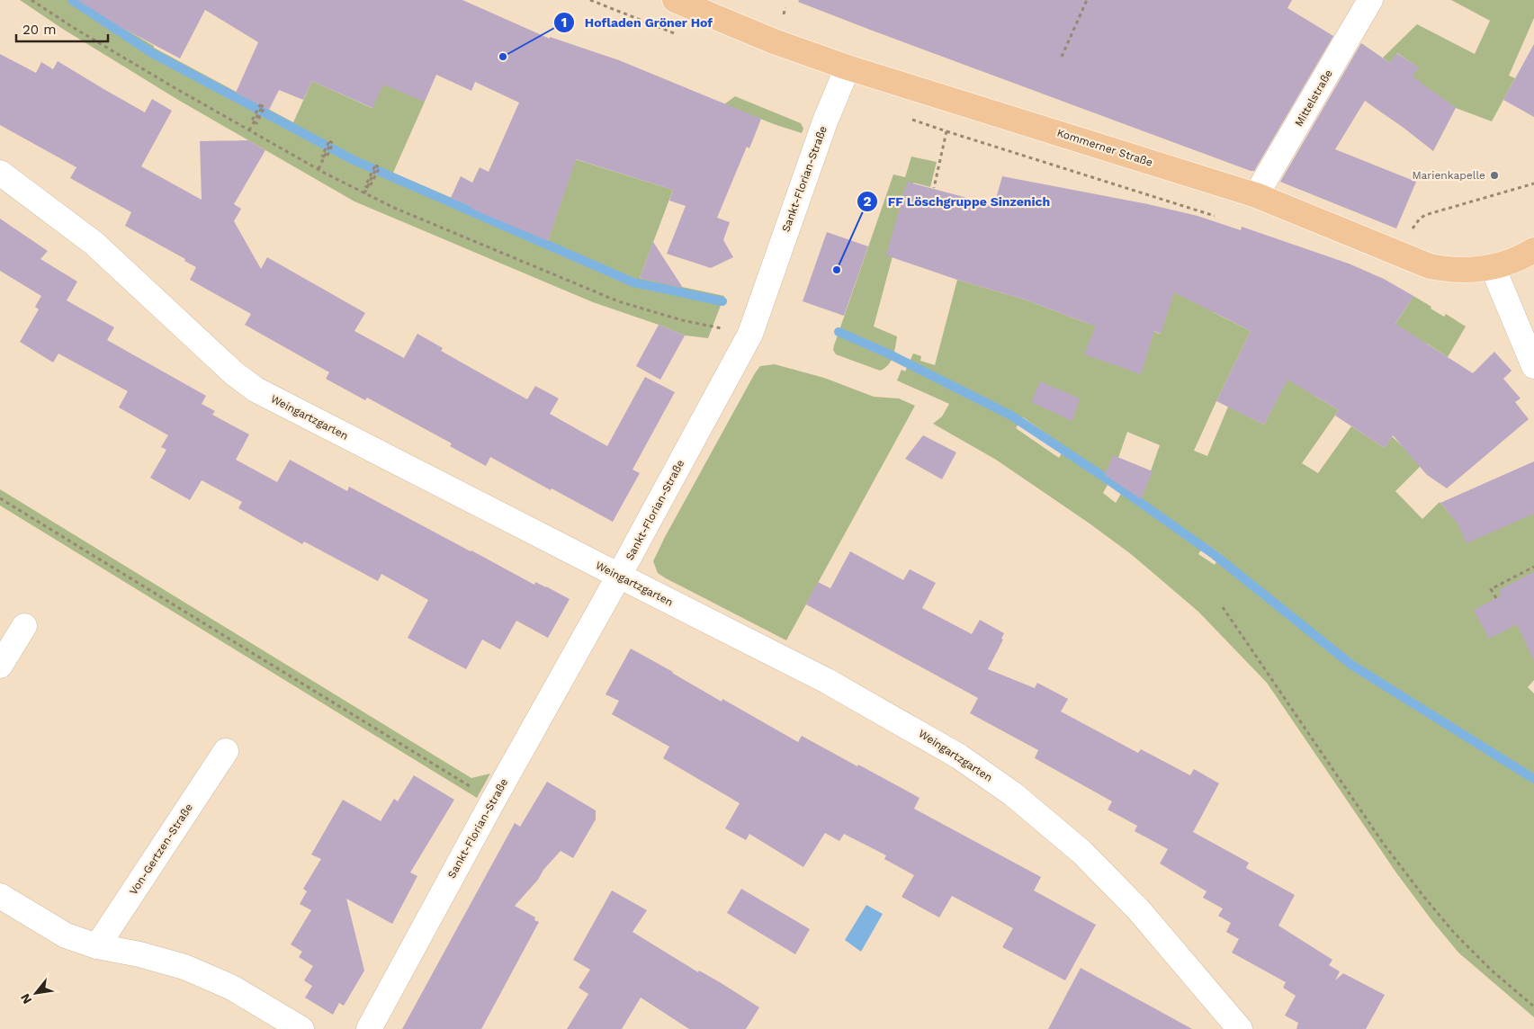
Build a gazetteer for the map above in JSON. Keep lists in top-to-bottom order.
{
  "streets": {
    "main road": ["Kommerner Straße"],
    "street": [
      "Mittelstraße",
      "Sankt-Florian-Straße",
      "Weingartzgarten",
      "Von-Gertzen-Straße"
    ]
  },
  "crossings": [
    ["Mittelstraße", "Kommerner Straße"],
    ["Kommerner Straße", "Sankt-Florian-Straße"],
    ["Sankt-Florian-Straße", "Weingartzgarten"]
  ],
  "places": ["Hofladen Gröner Hof", "Marienkapelle", "FF Löschgruppe Sinzenich"],
  "scale_bar": "20 m",
  "north": "bottom left"
}
